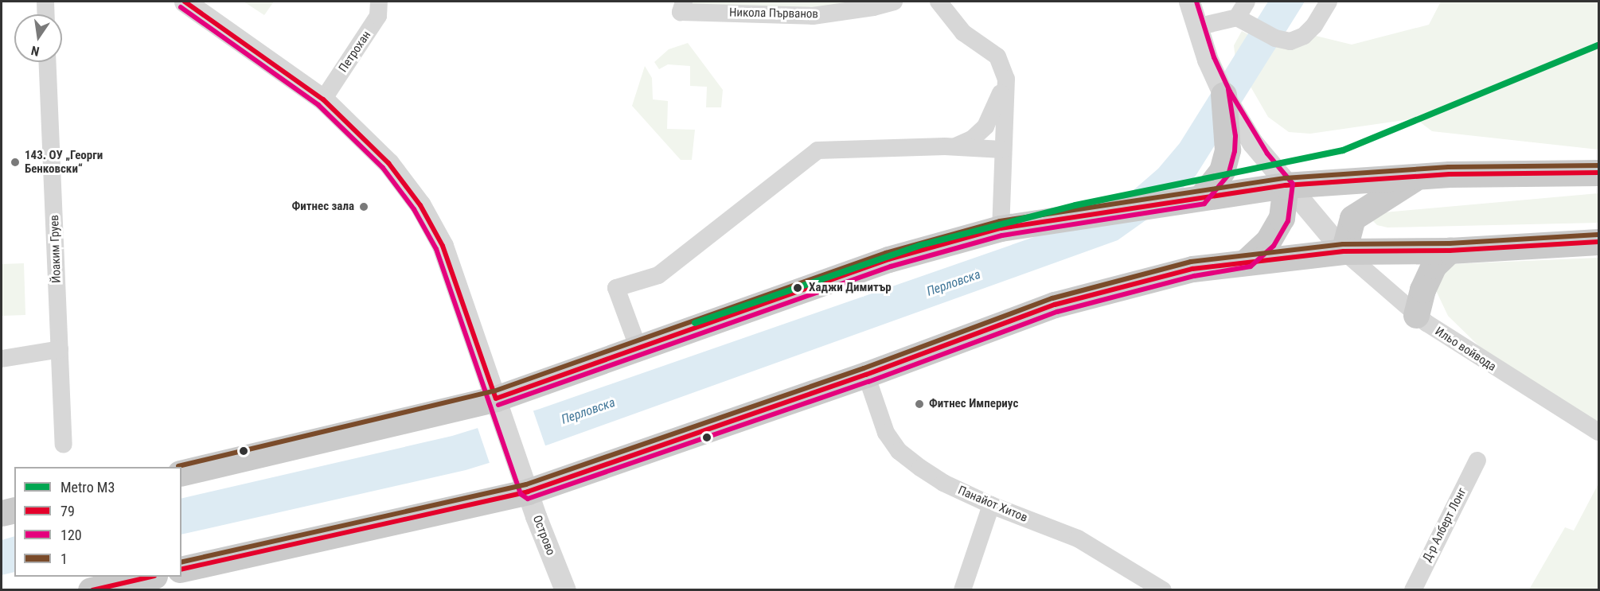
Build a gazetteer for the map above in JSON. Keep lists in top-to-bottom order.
{
  "streets": {
    "street": [
      "Никола Първанов",
      "Петрохан",
      "Йоаким Груев",
      "Ильо войвода",
      "Панайот Хитов",
      "Д-р Алберт Лонг",
      "Острово"
    ]
  },
  "crossings": [
    ["Петрохан", "Острово"]
  ],
  "water": ["Перловска"],
  "places": [
    "143. ОУ „Георги Бенковски“",
    "Фитнес зала",
    "Хаджи Димитър",
    "Фитнес Империус"
  ],
  "lines": [
    "transit line 79",
    "transit line 120",
    "metro line M3",
    "transit line 1"
  ],
  "legend": [
    "Metro M3",
    "79",
    "120",
    "1"
  ],
  "north": "bottom"
}
